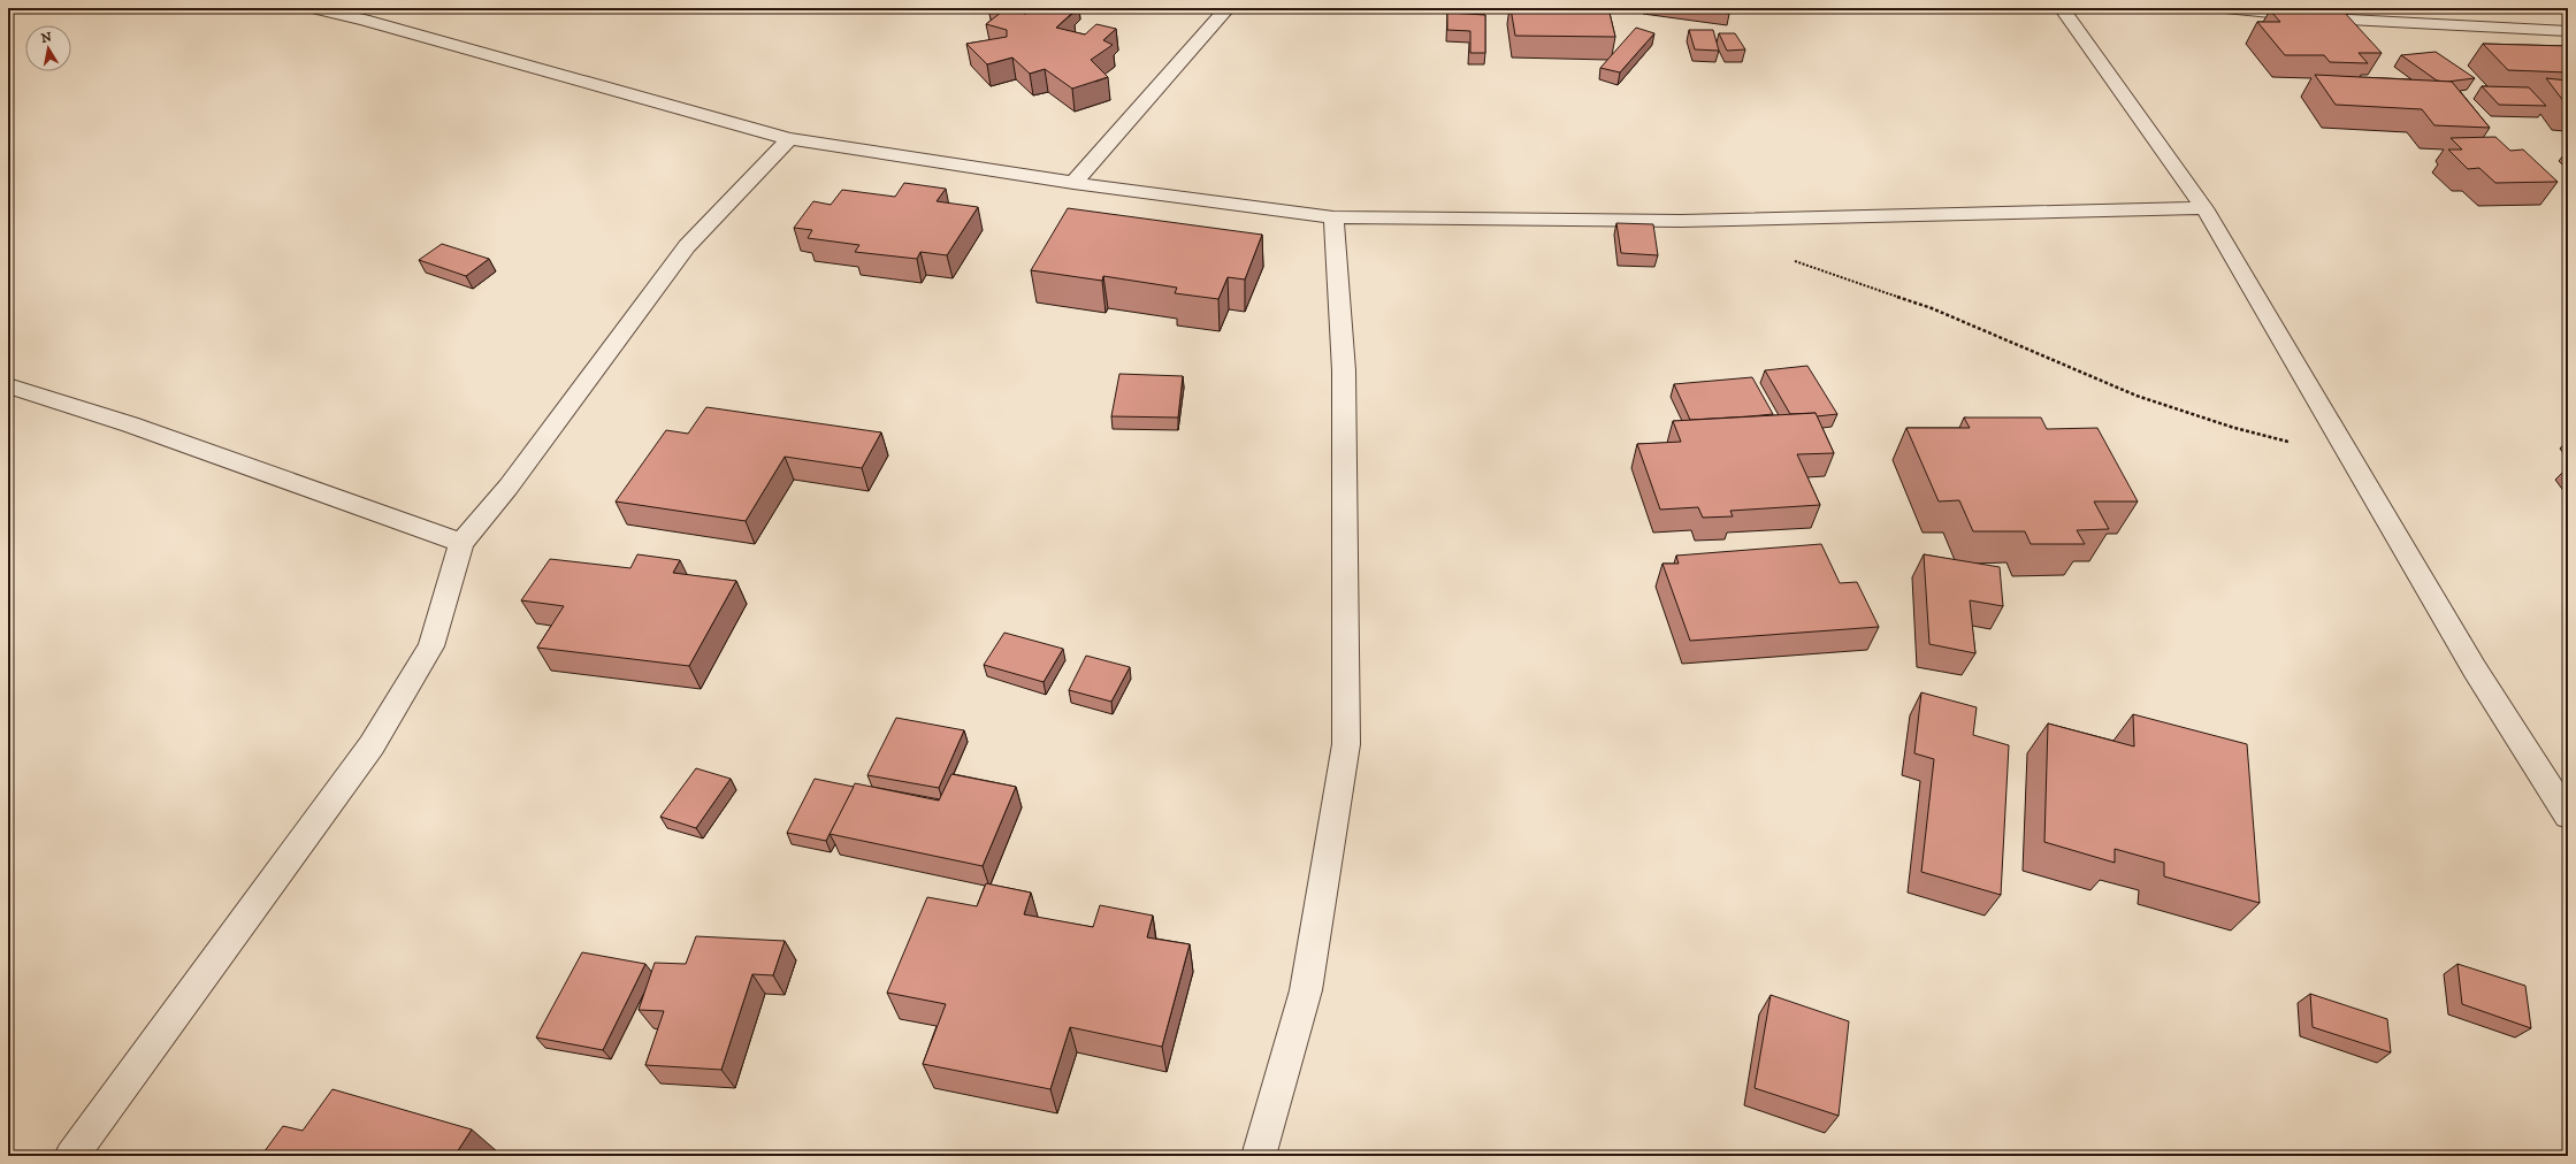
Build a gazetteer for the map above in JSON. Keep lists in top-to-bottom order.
{
  "north": "top"
}
